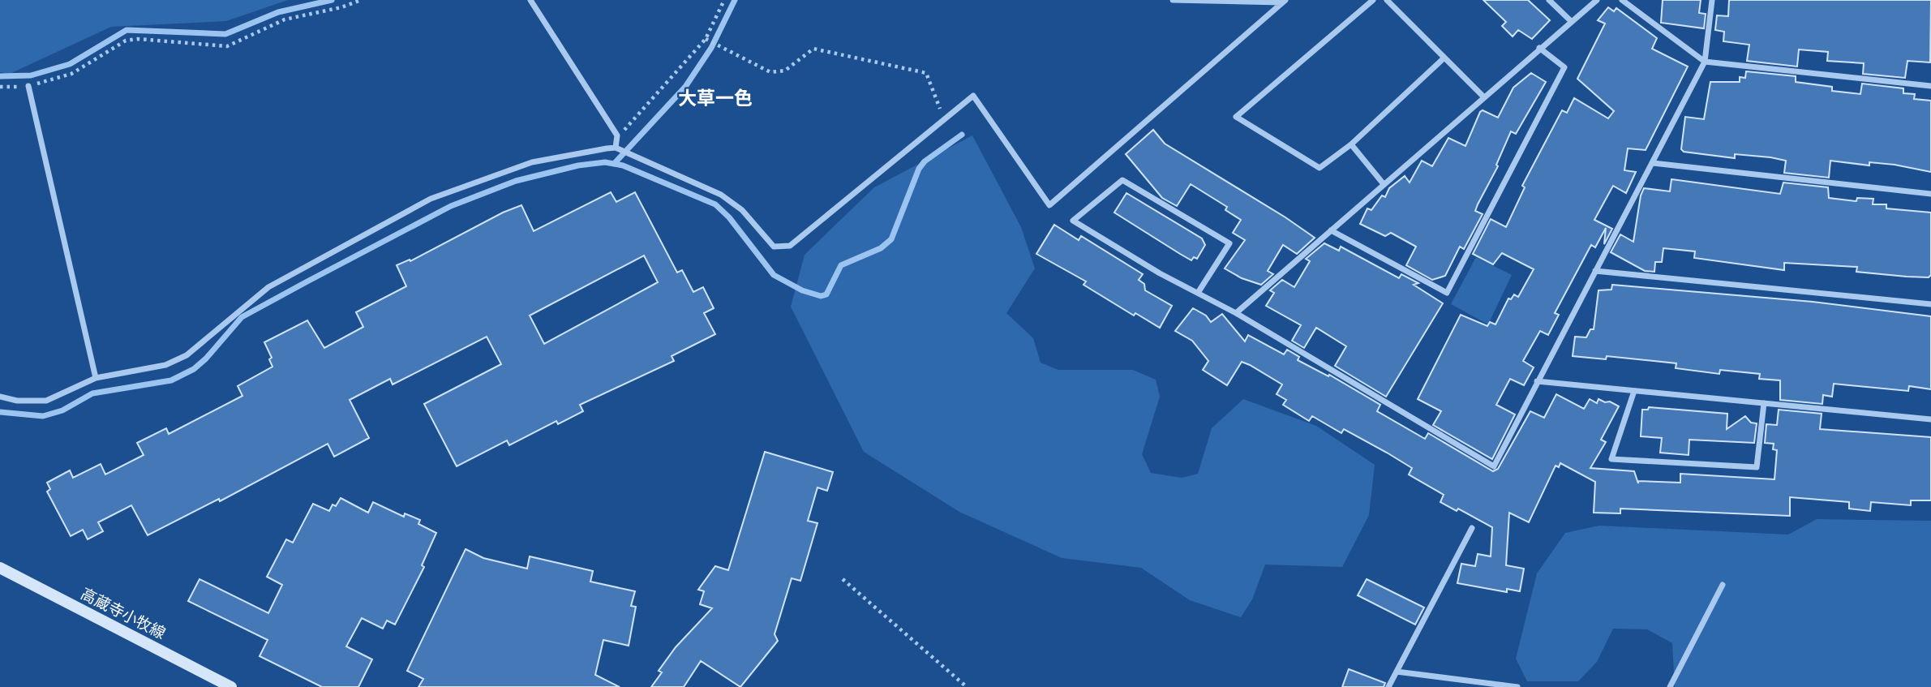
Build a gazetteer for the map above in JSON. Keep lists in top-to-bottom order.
{
  "streets": {
    "main road": ["高蔵寺小牧線"]
  },
  "districts": ["大草一色"]
}
